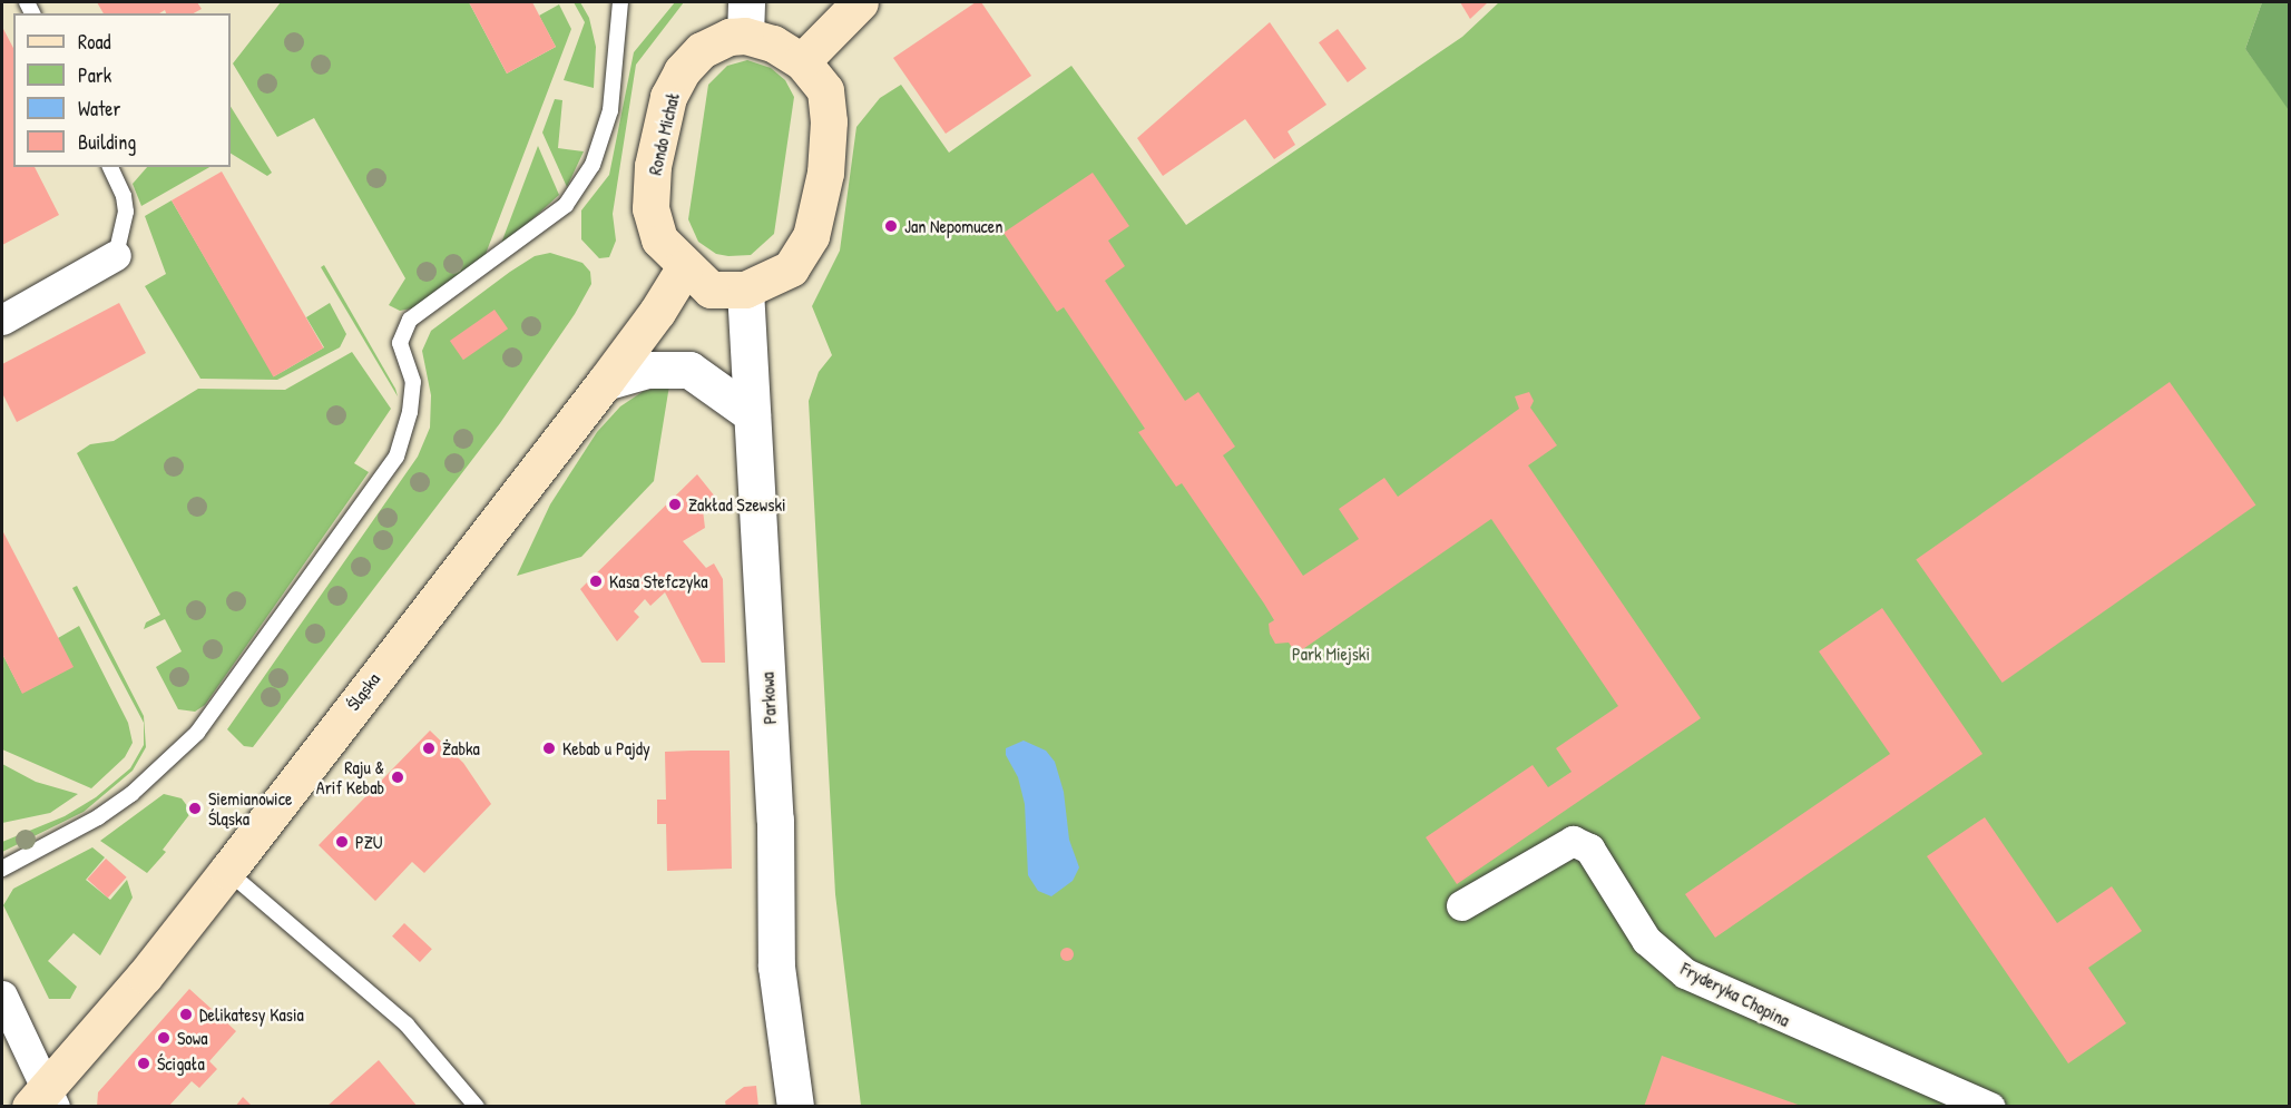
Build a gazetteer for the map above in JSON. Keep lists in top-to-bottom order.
{
  "streets": {
    "main road": ["Rondo Michał", "Śląska"],
    "street": ["Parkowa", "Fryderyka Chopina"]
  },
  "crossings": [
    ["Rondo Michał", "Śląska"],
    ["Rondo Michał", "Parkowa"],
    ["Śląska", "Parkowa"]
  ],
  "parks": ["Park Miejski"],
  "places": [
    "Jan Nepomucen",
    "Zakład Szewski",
    "Kasa Stefczyka",
    "Żabka",
    "Kebab u Pajdy",
    "Raju & Arif Kebab",
    "Siemianowice Śląska",
    "PZU",
    "Delikatesy Kasia",
    "Sowa",
    "Ścigała"
  ],
  "legend": [
    "Road",
    "Park",
    "Water",
    "Building"
  ]
}
